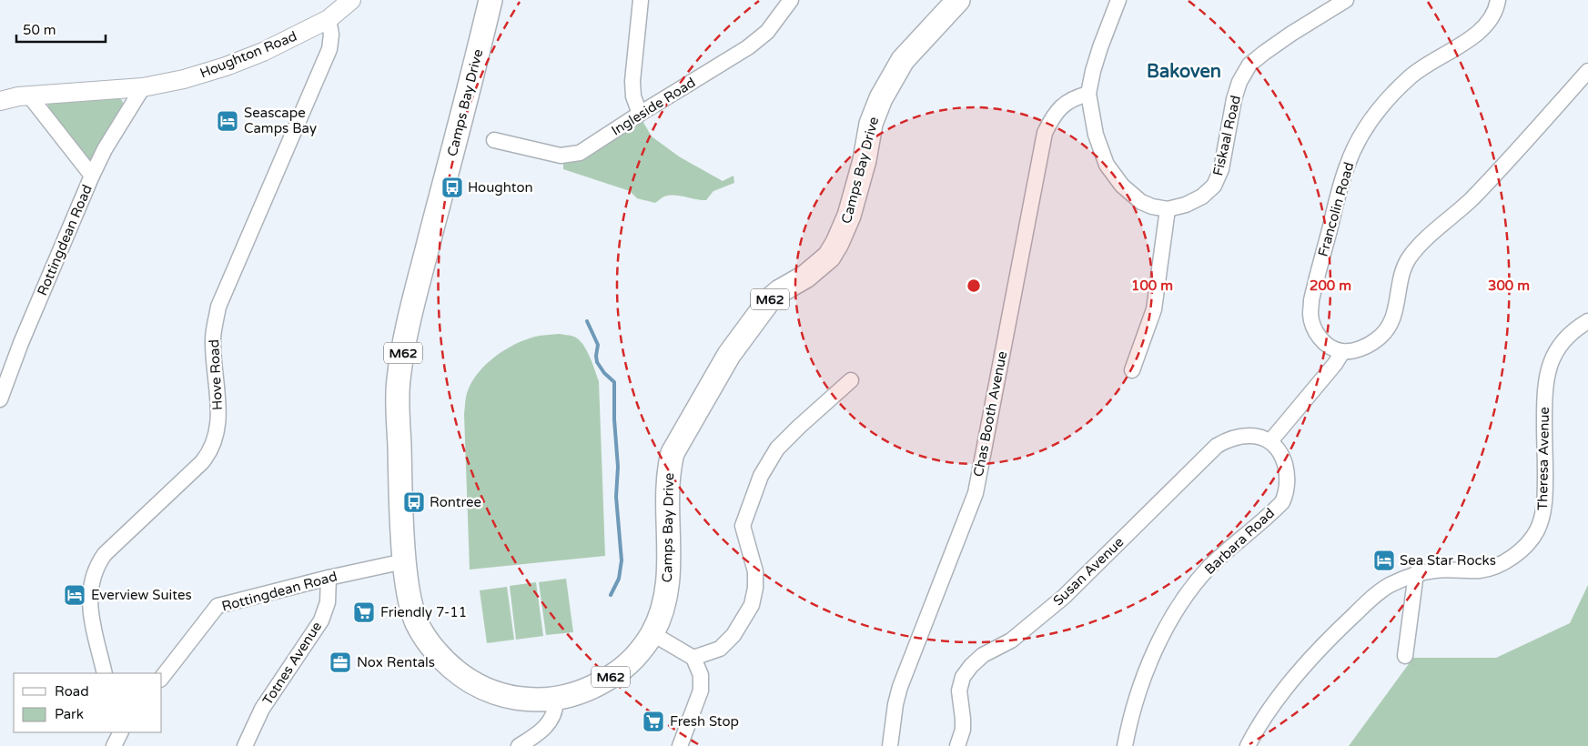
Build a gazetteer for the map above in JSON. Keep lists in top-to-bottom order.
{
  "streets": {
    "main road": ["Camps Bay Drive", "M62"],
    "street": [
      "Houghton Road",
      "Ingleside Road",
      "Fiskaal Road",
      "Francolin Road",
      "Rottingdean Road",
      "Hove Road",
      "Chas Booth Avenue",
      "Theresa Avenue",
      "Barbara Road",
      "Susan Avenue",
      "Totnes Avenue"
    ]
  },
  "crossings": [
    ["Houghton Road", "Rottingdean Road"],
    ["Houghton Road", "Hove Road"],
    ["Camps Bay Drive", "Rottingdean Road"],
    ["Rottingdean Road", "Totnes Avenue"],
    ["Barbara Road", "Susan Avenue"]
  ],
  "districts": ["Bakoven"],
  "places": {
    "hotel": ["Seascape Camps Bay", "Sea Star Rocks", "Everview Suites"],
    "bus stop": ["Houghton", "Rontree"],
    "supermarket": ["Friendly 7-11", "Fresh Stop"],
    "office": ["Nox Rentals"]
  },
  "legend": ["Road", "Park"],
  "scale_bar": "50 m",
  "rings": ["100 m", "200 m", "300 m"]
}
